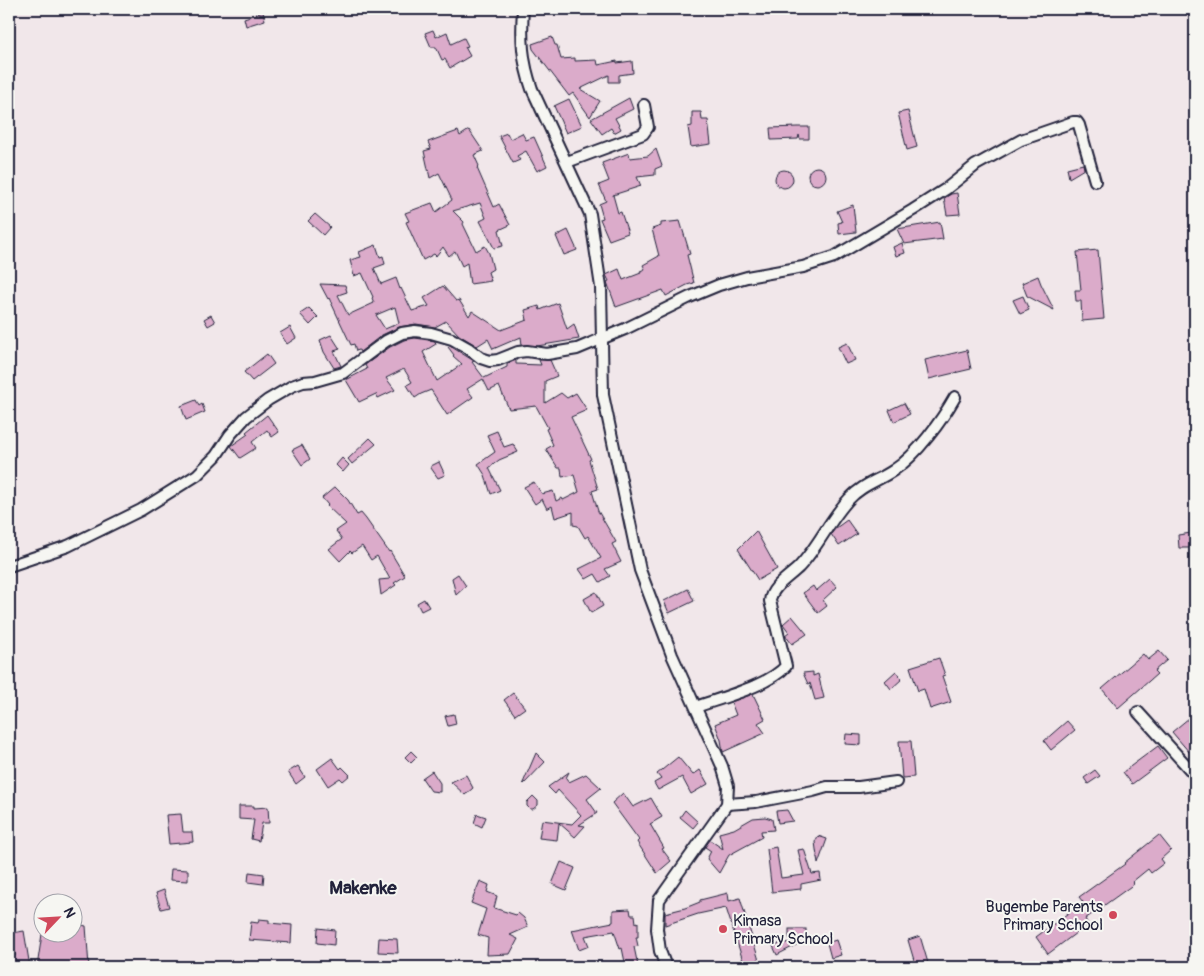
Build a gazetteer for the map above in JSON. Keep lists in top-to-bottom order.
{
  "districts": ["Makenke"],
  "places": ["Bugembe Parents Primary School", "Kimasa Primary School"],
  "north": "top right"
}
